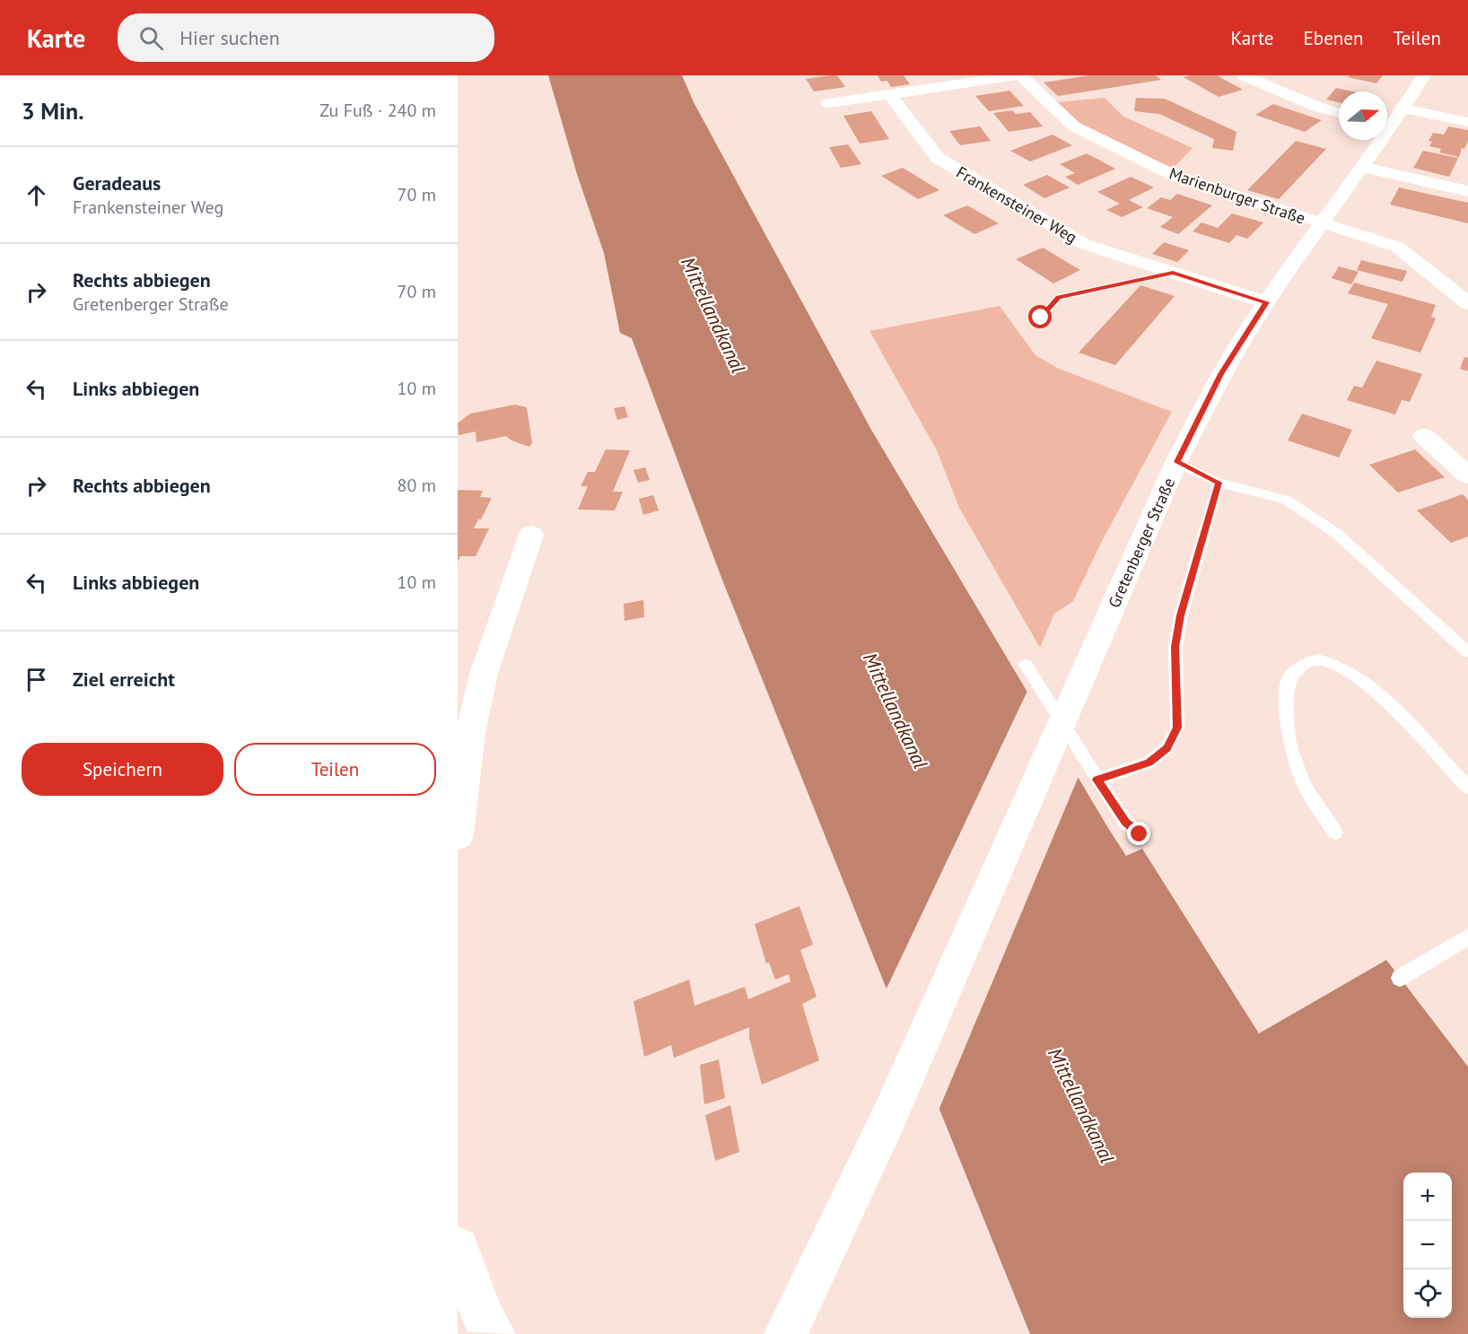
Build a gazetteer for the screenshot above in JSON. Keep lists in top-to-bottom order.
{
  "streets": {
    "street": ["Marienburger Straße", "Frankensteiner Weg", "Gretenberger Straße"]
  },
  "crossings": [
    ["Marienburger Straße", "Gretenberger Straße"],
    ["Frankensteiner Weg", "Gretenberger Straße"]
  ],
  "water": ["Mittellandkanal"],
  "north": "right",
  "page": {
    "header": "Karte",
    "search": "Hier suchen",
    "nav": ["Karte", "Ebenen", "Teilen"],
    "heading": ["3 Min.", "Zu Fuß · 240 m"],
    "list": [
      ["Geradeaus", "Frankensteiner Weg", "70 m"],
      ["Rechts abbiegen", "Gretenberger Straße", "70 m"],
      ["Links abbiegen", "10 m"],
      ["Rechts abbiegen", "80 m"],
      ["Links abbiegen", "10 m"],
      "Ziel erreicht"
    ],
    "buttons": ["Speichern", "Teilen"],
    "map_buttons": ["+", "−"]
  }
}
